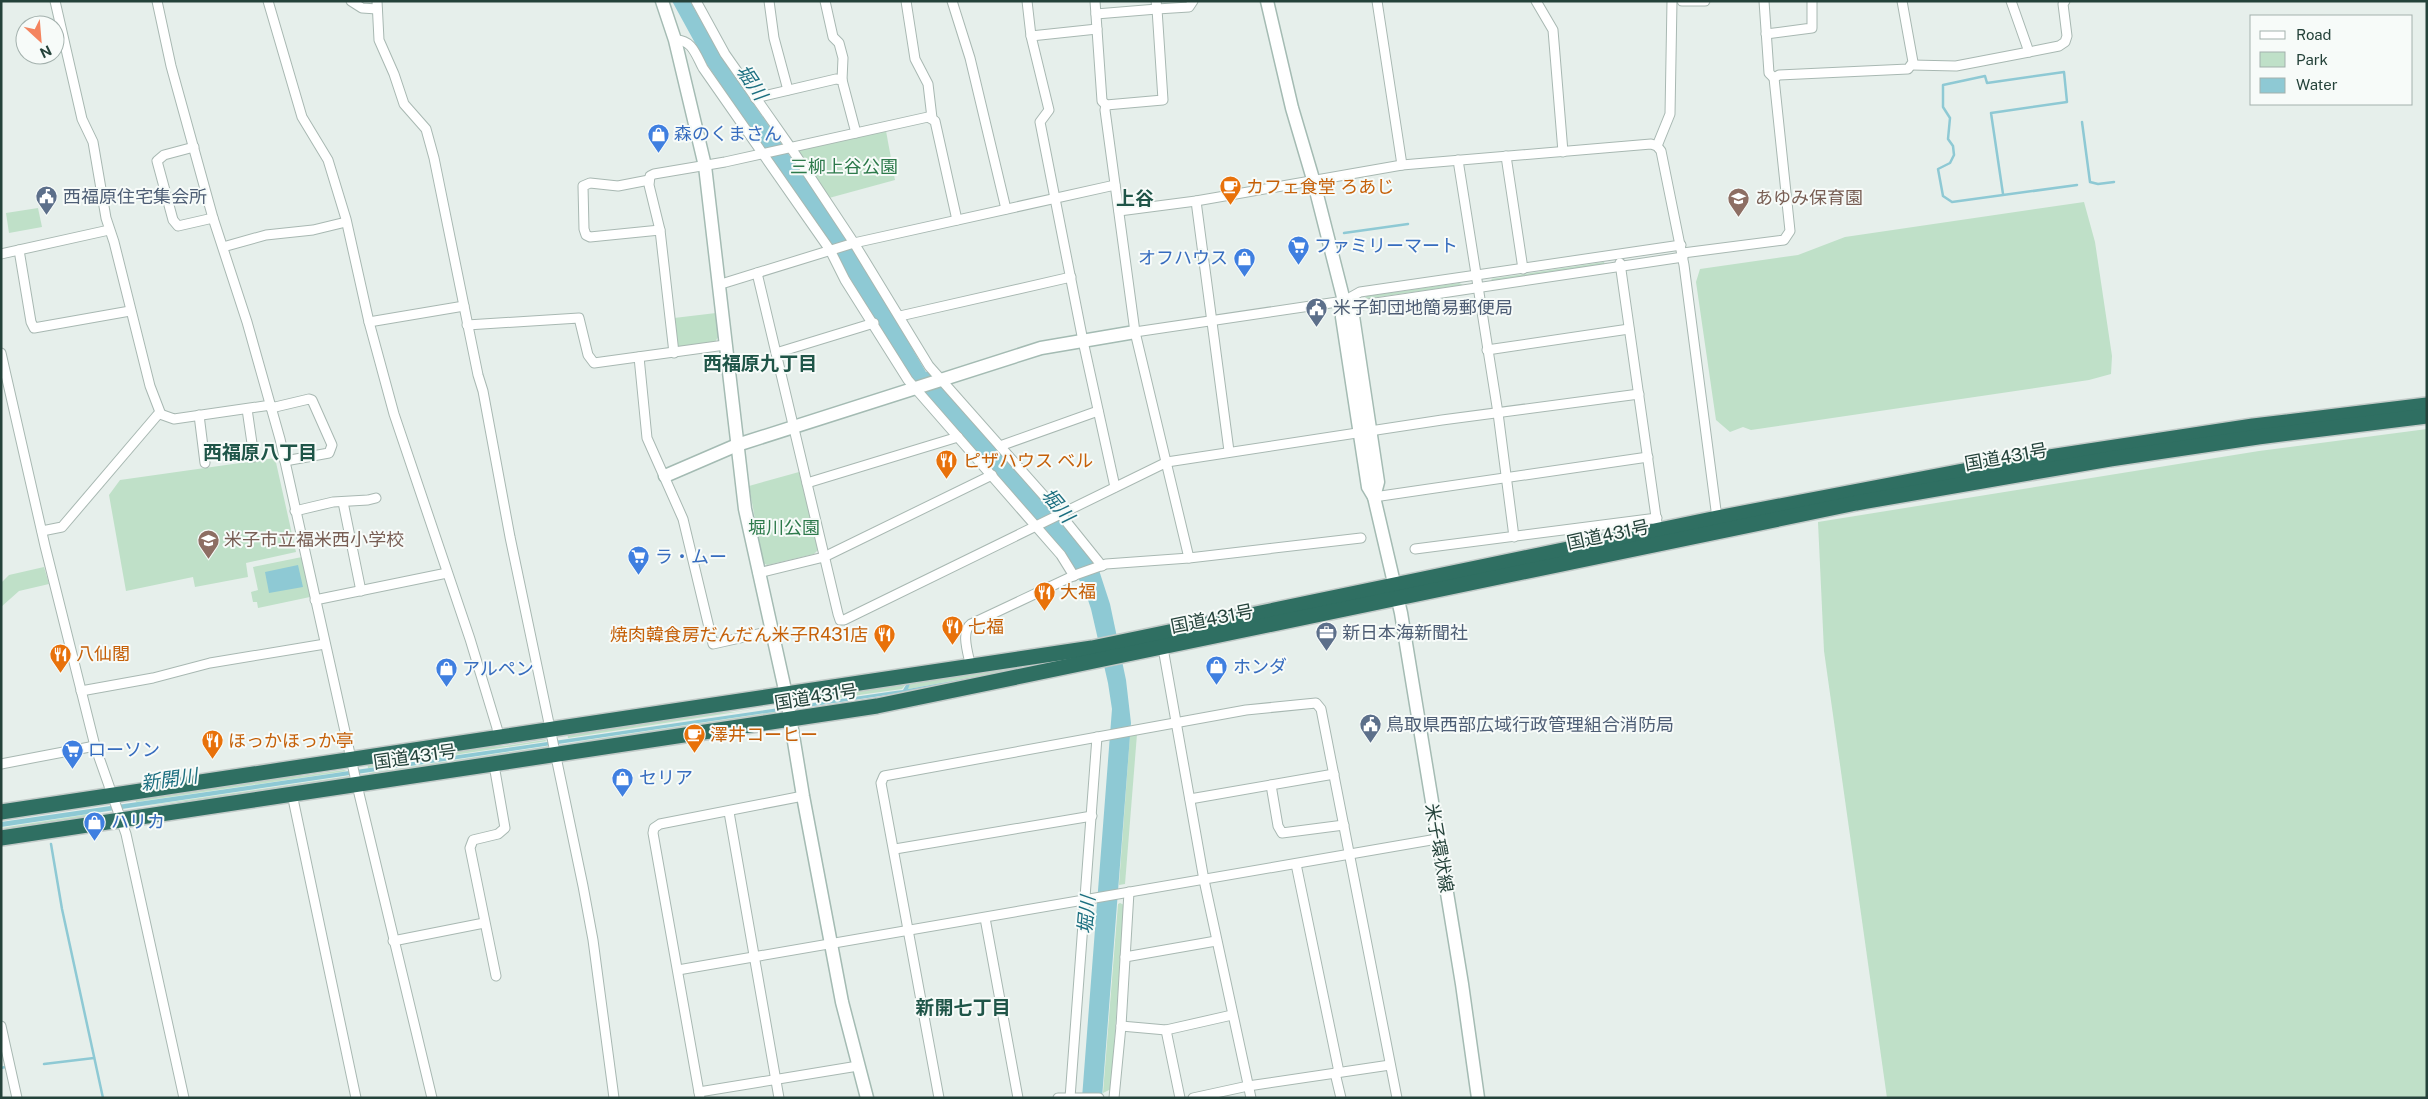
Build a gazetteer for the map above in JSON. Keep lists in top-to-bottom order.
{
  "streets": {
    "highway": ["国道431号"],
    "street": ["米子環状線"]
  },
  "crossings": [
    ["国道431号", "米子環状線"]
  ],
  "districts": [
    "上谷",
    "西福原九丁目",
    "西福原八丁目",
    "新開七丁目"
  ],
  "water": ["堀川", "新開川"],
  "parks": ["三柳上谷公園", "堀川公園"],
  "places": {
    "shop": [
      "森のくまさん",
      "オフハウス",
      "ホンダ",
      "アルペン",
      "セリア",
      "ハリカ"
    ],
    "cafe": ["カフェ食堂 ろあじ", "澤井コーヒー"],
    "public building": ["西福原住宅集会所", "米子卸団地簡易郵便局", "鳥取県西部広域行政管理組合消防局"],
    "school or university": ["あゆみ保育園", "米子市立福米西小学校"],
    "supermarket": ["ファミリーマート", "ラ・ムー", "ローソン"],
    "restaurant": [
      "ピザハウス ベル",
      "大福",
      "七福",
      "焼肉韓食房だんだん米子R431店",
      "八仙閣",
      "ほっかほっか亭"
    ],
    "office": ["新日本海新聞社"]
  },
  "legend": ["Road", "Park", "Water"],
  "north": "bottom right"
}
